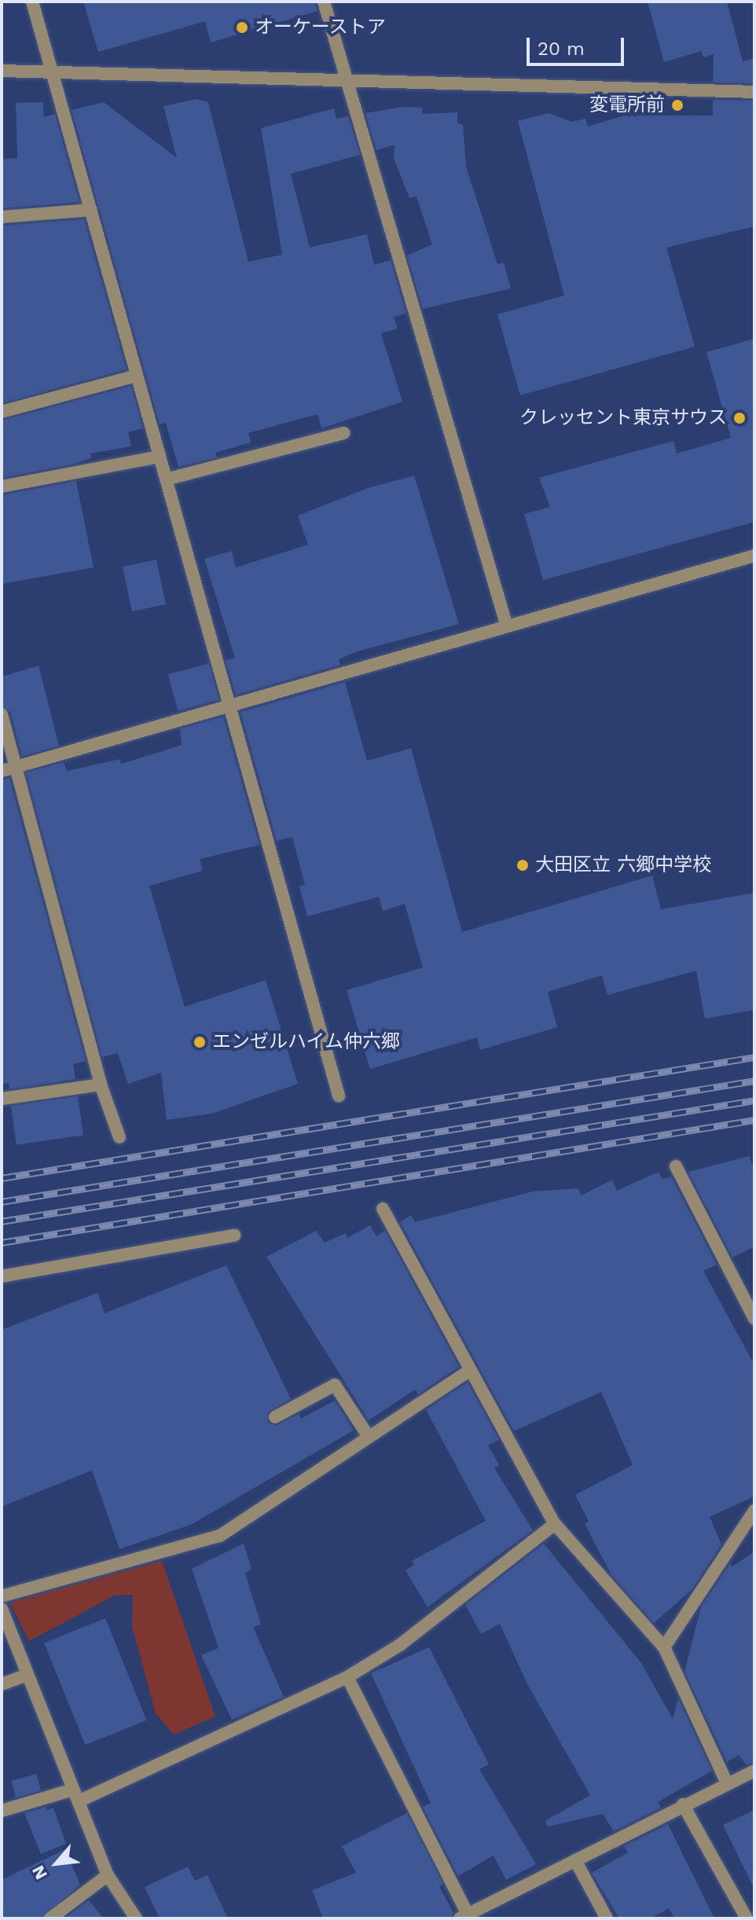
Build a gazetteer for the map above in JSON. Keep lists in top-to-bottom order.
{
  "places": [
    "オーケーストア",
    "変電所前",
    "クレッセント東京サウス",
    "大田区立 六郷中学校",
    "エンゼルハイム仲六郷"
  ],
  "scale_bar": "20 m",
  "north": "bottom left"
}
